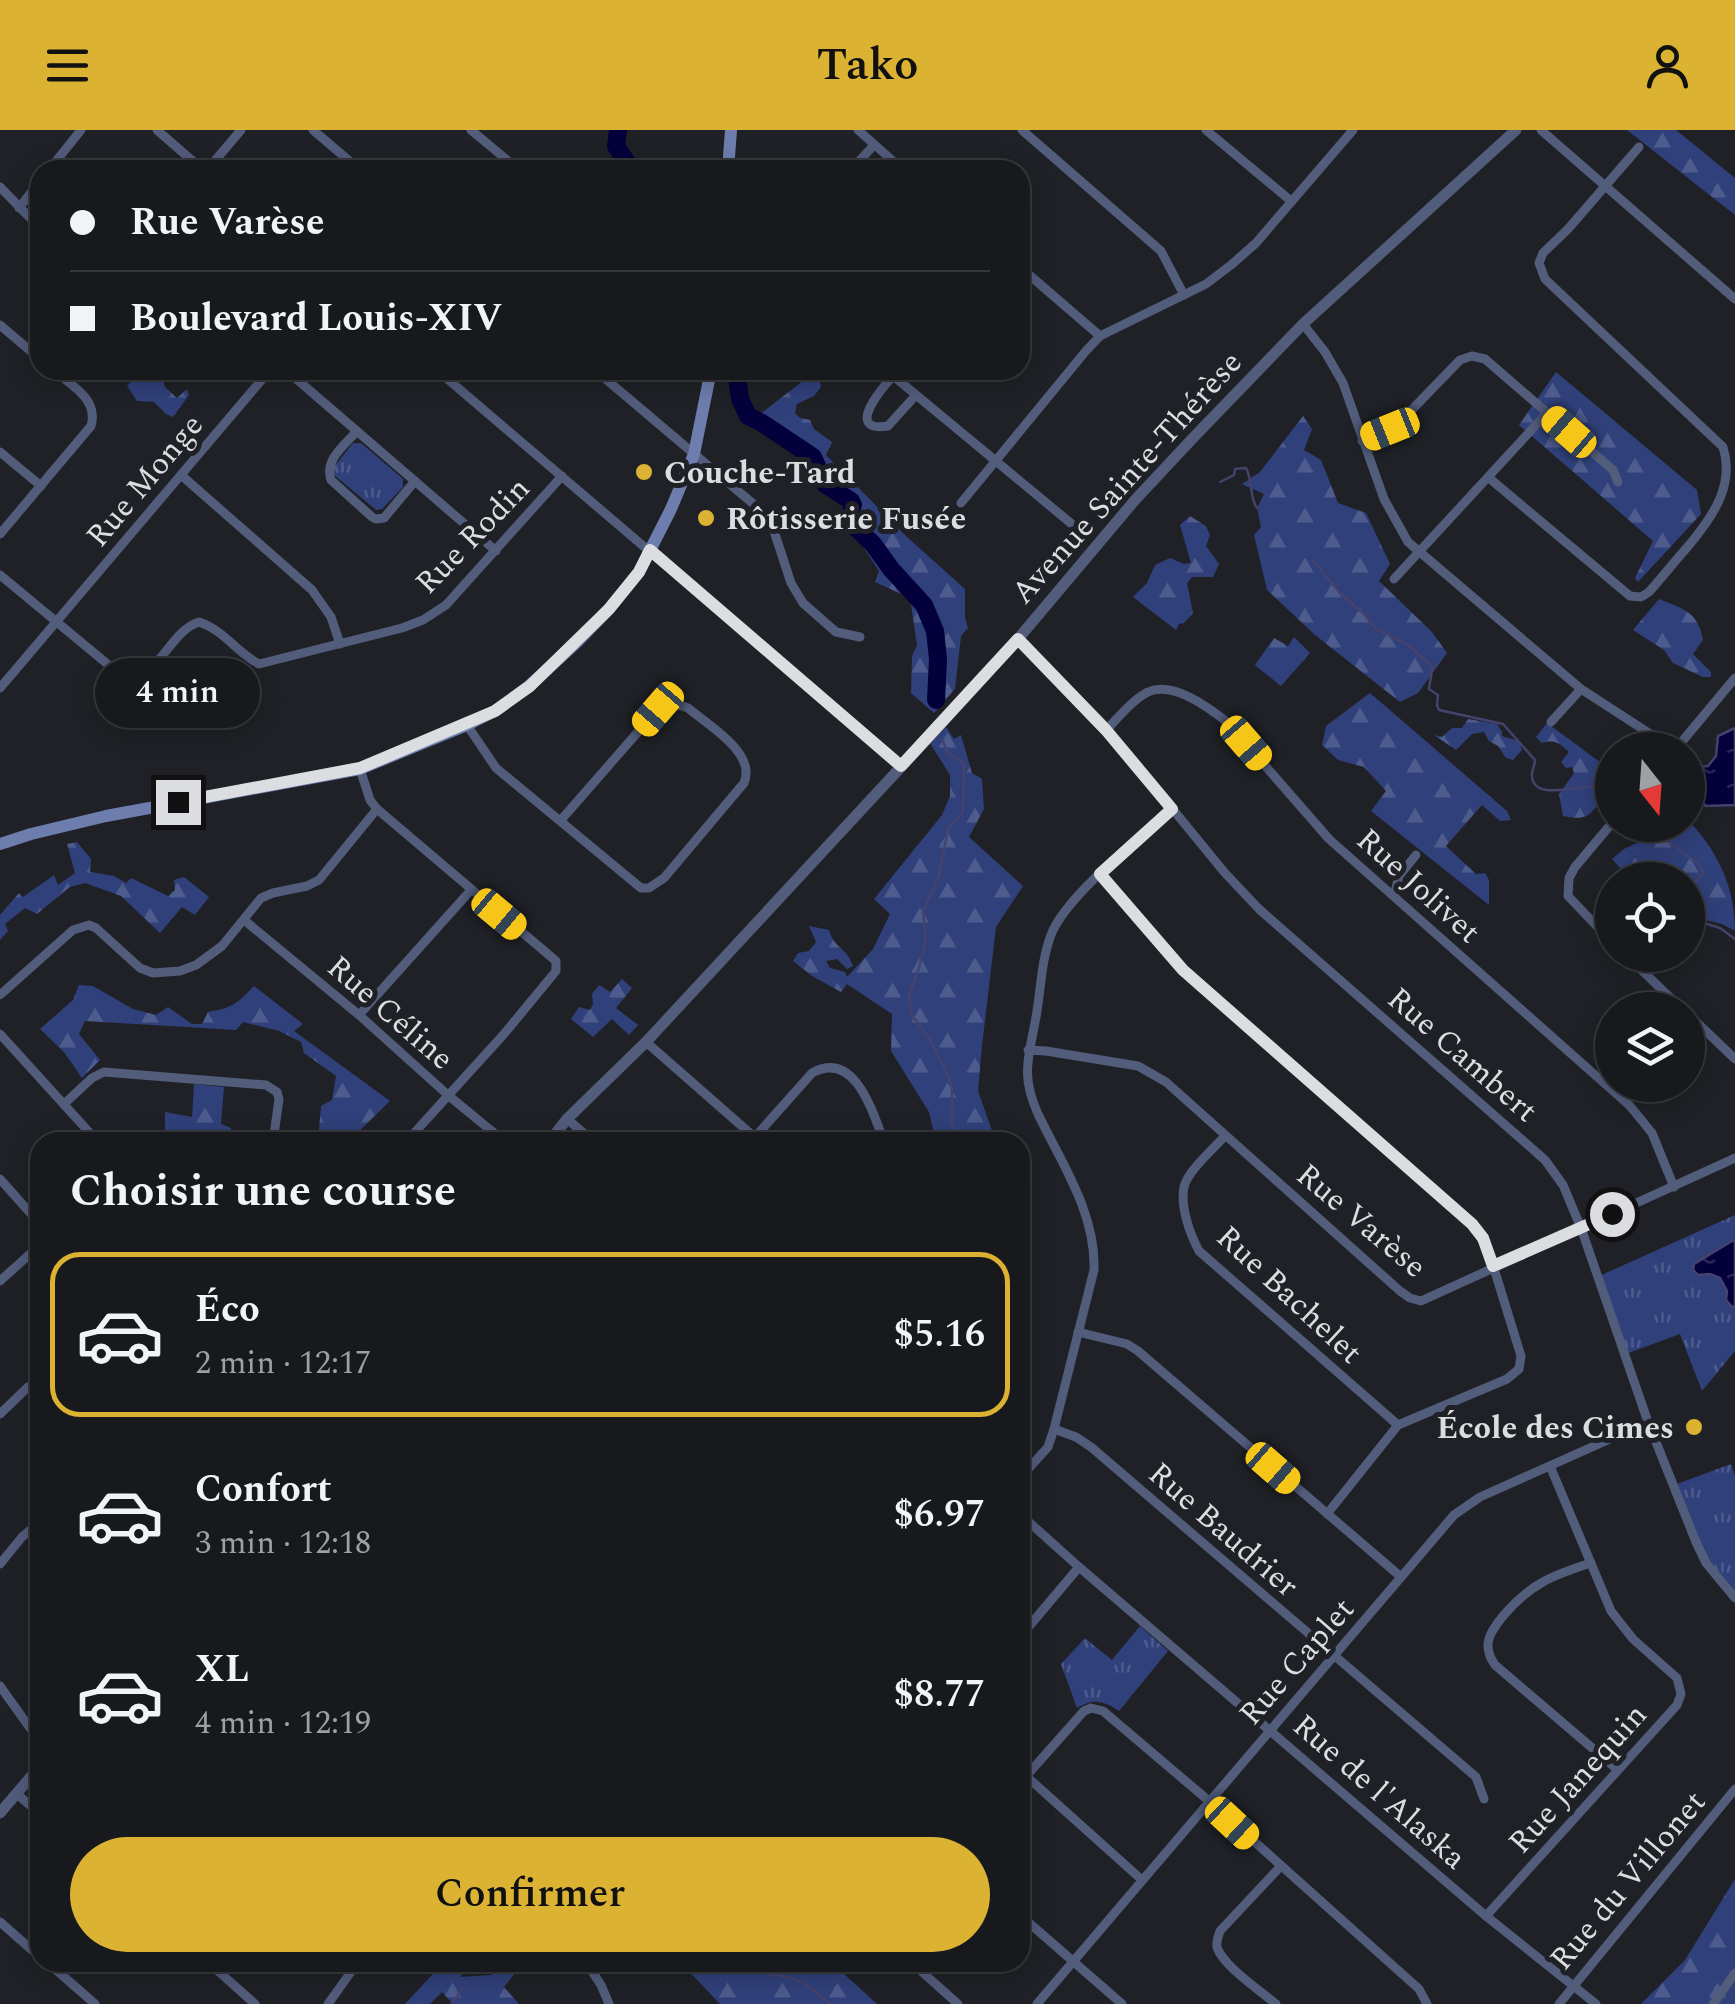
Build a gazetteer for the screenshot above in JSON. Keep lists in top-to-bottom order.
{
  "streets": {
    "street": [
      "Avenue Sainte-Thérèse",
      "Rue Monge",
      "Rue Rodin",
      "Rue Jolivet",
      "Rue Céline",
      "Rue Cambert",
      "Rue Varèse",
      "Rue Bachelet",
      "Rue Baudrier",
      "Rue Caplet",
      "Rue Janequin",
      "Rue de l'Alaska",
      "Rue du Villonet"
    ]
  },
  "crossings": [
    ["Avenue Sainte-Thérèse", "Rue Cambert"],
    ["Rue Monge", "Rue Rodin"],
    ["Rue Jolivet", "Rue Cambert"],
    ["Rue Jolivet", "Rue Varèse"],
    ["Rue Cambert", "Rue Varèse"],
    ["Rue Cambert", "Rue Caplet"],
    ["Rue Varèse", "Rue Bachelet"],
    ["Rue Baudrier", "Rue Caplet"],
    ["Rue Caplet", "Rue Janequin"],
    ["Rue Caplet", "Rue de l'Alaska"],
    ["Rue Janequin", "Rue de l'Alaska"],
    ["Rue de l'Alaska", "Rue du Villonet"]
  ],
  "places": ["Couche-Tard", "Rôtisserie Fusée", "École des Cimes"],
  "north": "bottom",
  "page": {
    "header": "Tako",
    "banner": ["Rue Varèse", "Boulevard Louis-XIV"],
    "bubble": "4 min",
    "heading": "Choisir une course",
    "list": [
      {
        "name": "Éco",
        "note": "2 min · 12:17",
        "value": "$5.16"
      },
      {
        "name": "Confort",
        "note": "3 min · 12:18",
        "value": "$6.97"
      },
      {
        "name": "XL",
        "note": "4 min · 12:19",
        "value": "$8.77"
      }
    ],
    "buttons": "Confirmer"
  }
}
